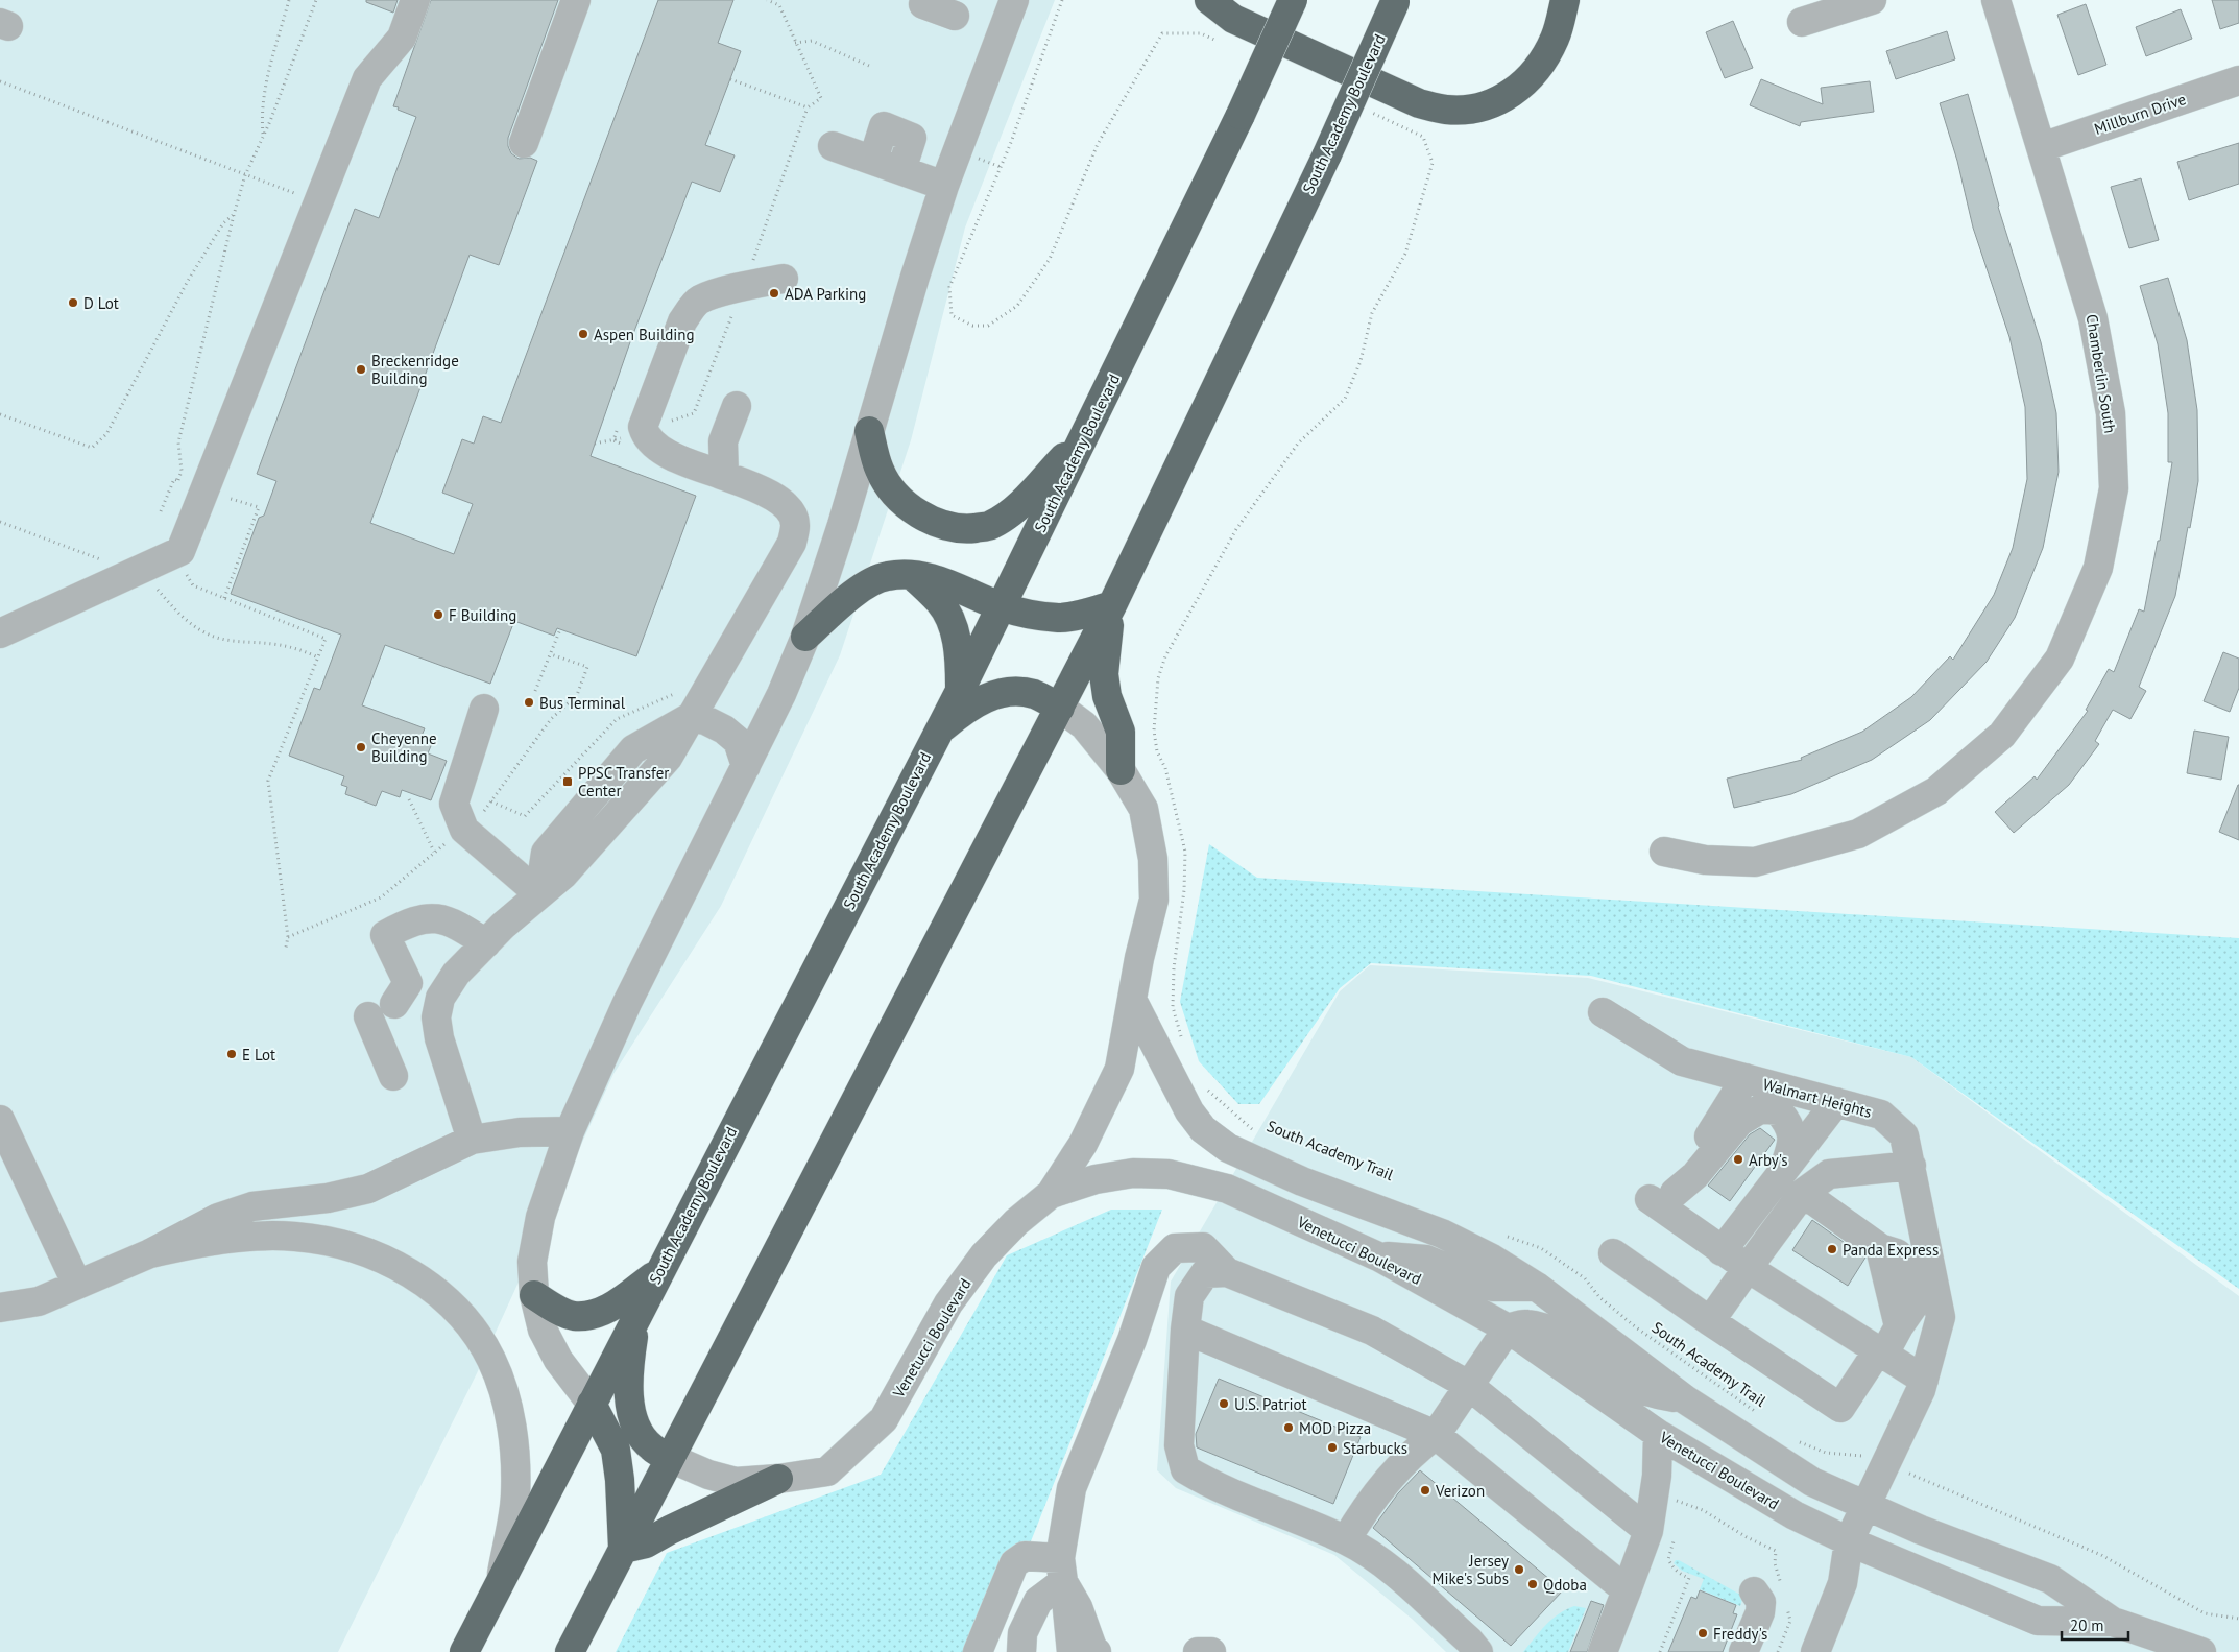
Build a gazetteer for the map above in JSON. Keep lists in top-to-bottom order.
{
  "streets": {
    "highway": ["South Academy Boulevard"],
    "street": [
      "Millburn Drive",
      "Chamberlin South",
      "Walmart Heights",
      "Venetucci Boulevard"
    ],
    "path": ["South Academy Trail"]
  },
  "crossings": [
    ["South Academy Boulevard", "Venetucci Boulevard"],
    ["Millburn Drive", "Chamberlin South"],
    ["Walmart Heights", "Venetucci Boulevard"]
  ],
  "places": {
    "other": [
      "ADA Parking",
      "D Lot",
      "Aspen Building",
      "Breckenridge Building",
      "F Building",
      "Bus Terminal",
      "Cheyenne Building",
      "E Lot",
      "Arby's",
      "Panda Express",
      "U.S. Patriot",
      "MOD Pizza",
      "Starbucks",
      "Verizon",
      "Jersey Mike's Subs",
      "Qdoba",
      "Freddy's"
    ],
    "transit": ["PPSC Transfer Center"]
  },
  "scale_bar": "20 m"
}
